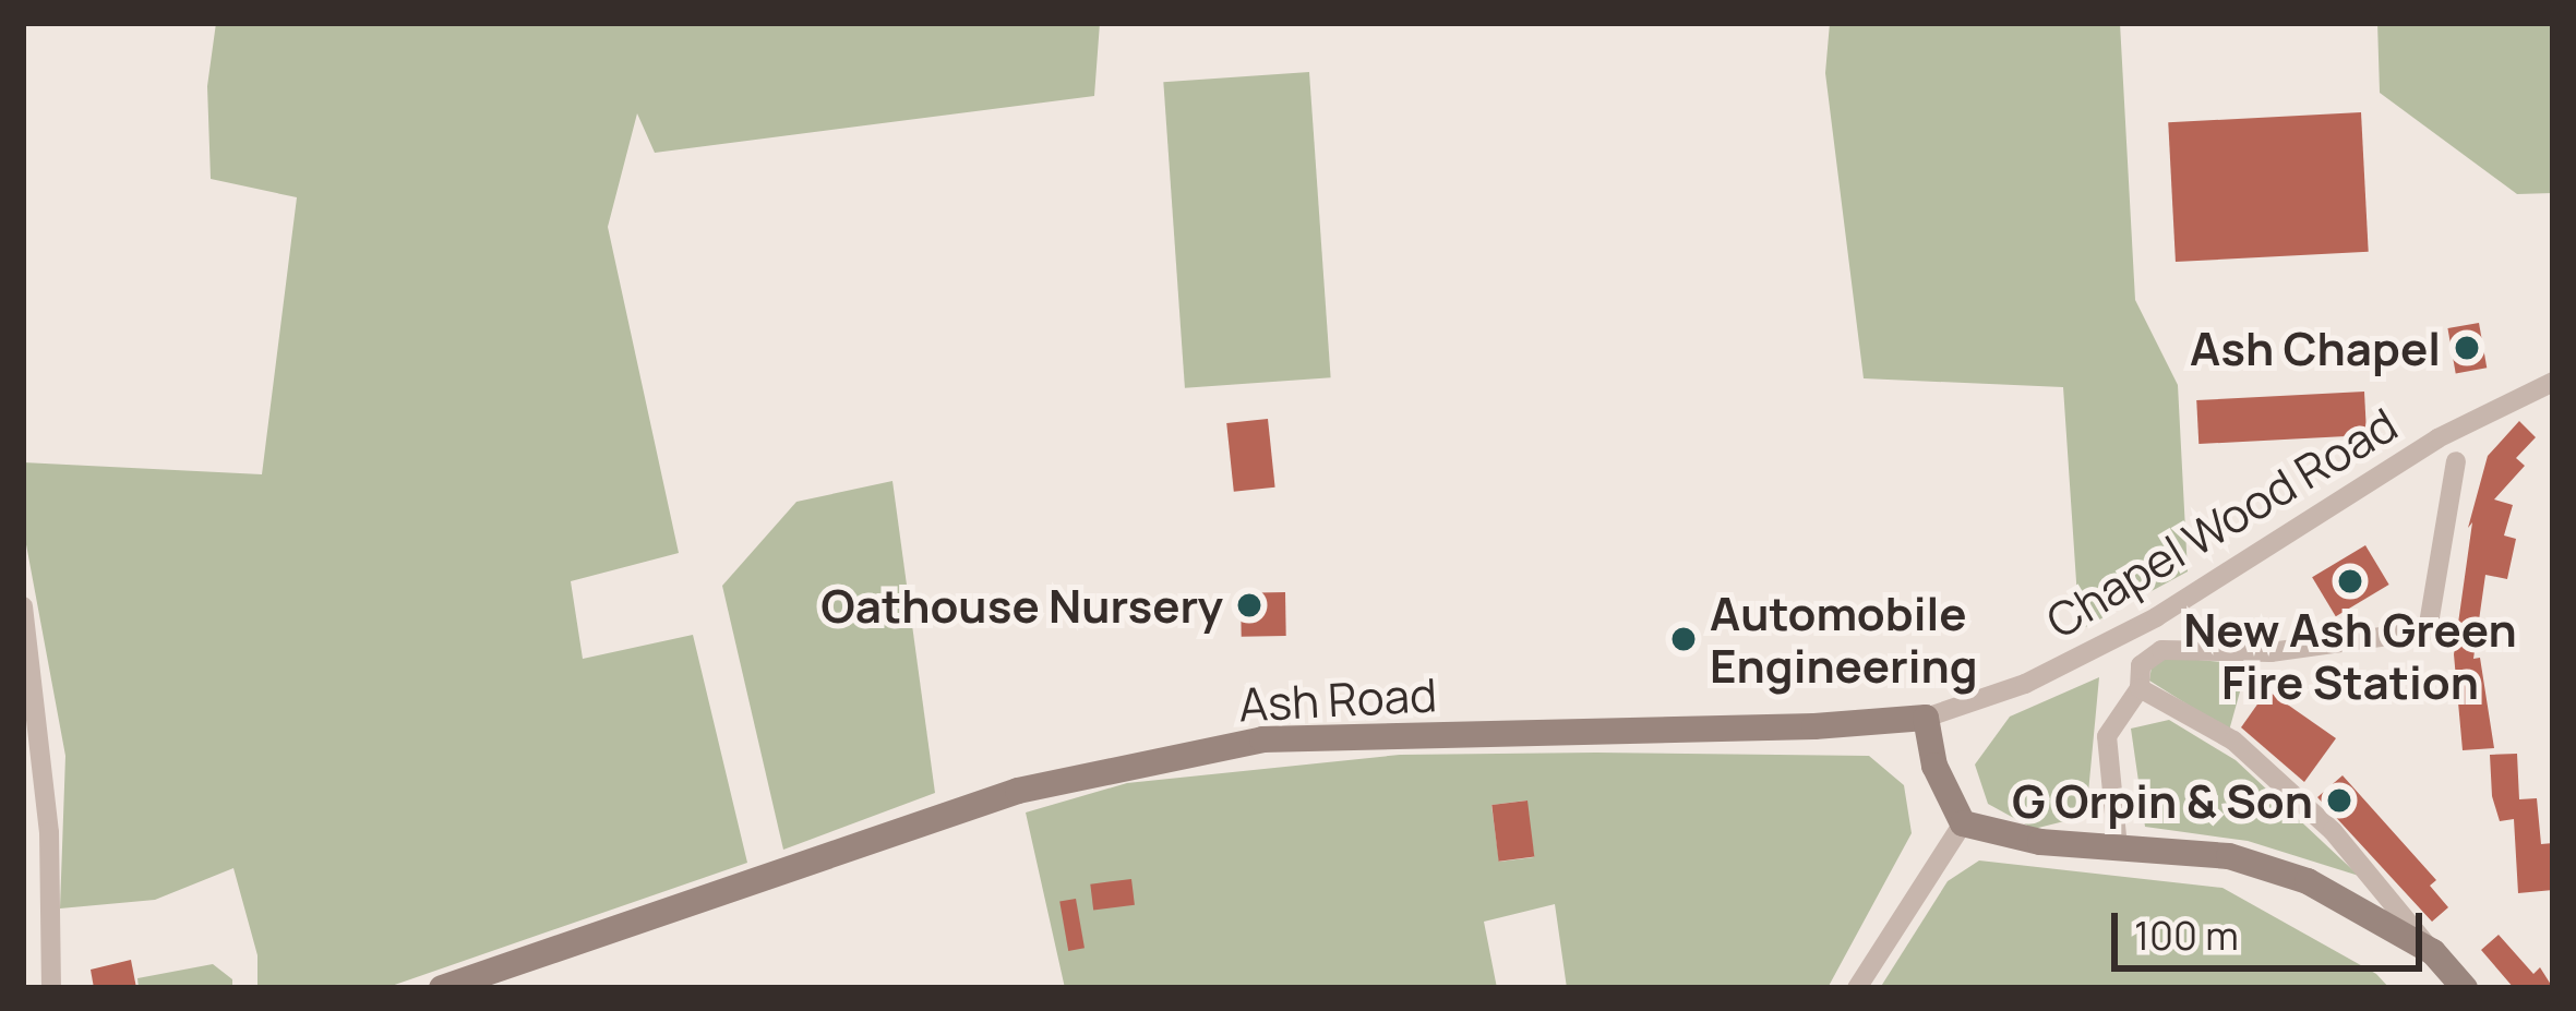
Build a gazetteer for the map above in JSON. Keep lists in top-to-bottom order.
{
  "streets": {
    "street": ["Chapel Wood Road", "Ash Road"]
  },
  "crossings": [
    ["Chapel Wood Road", "Ash Road"]
  ],
  "places": [
    "Ash Chapel",
    "New Ash Green Fire Station",
    "Oathouse Nursery",
    "Automobile Engineering",
    "G Orpin & Son"
  ],
  "scale_bar": "100 m"
}
